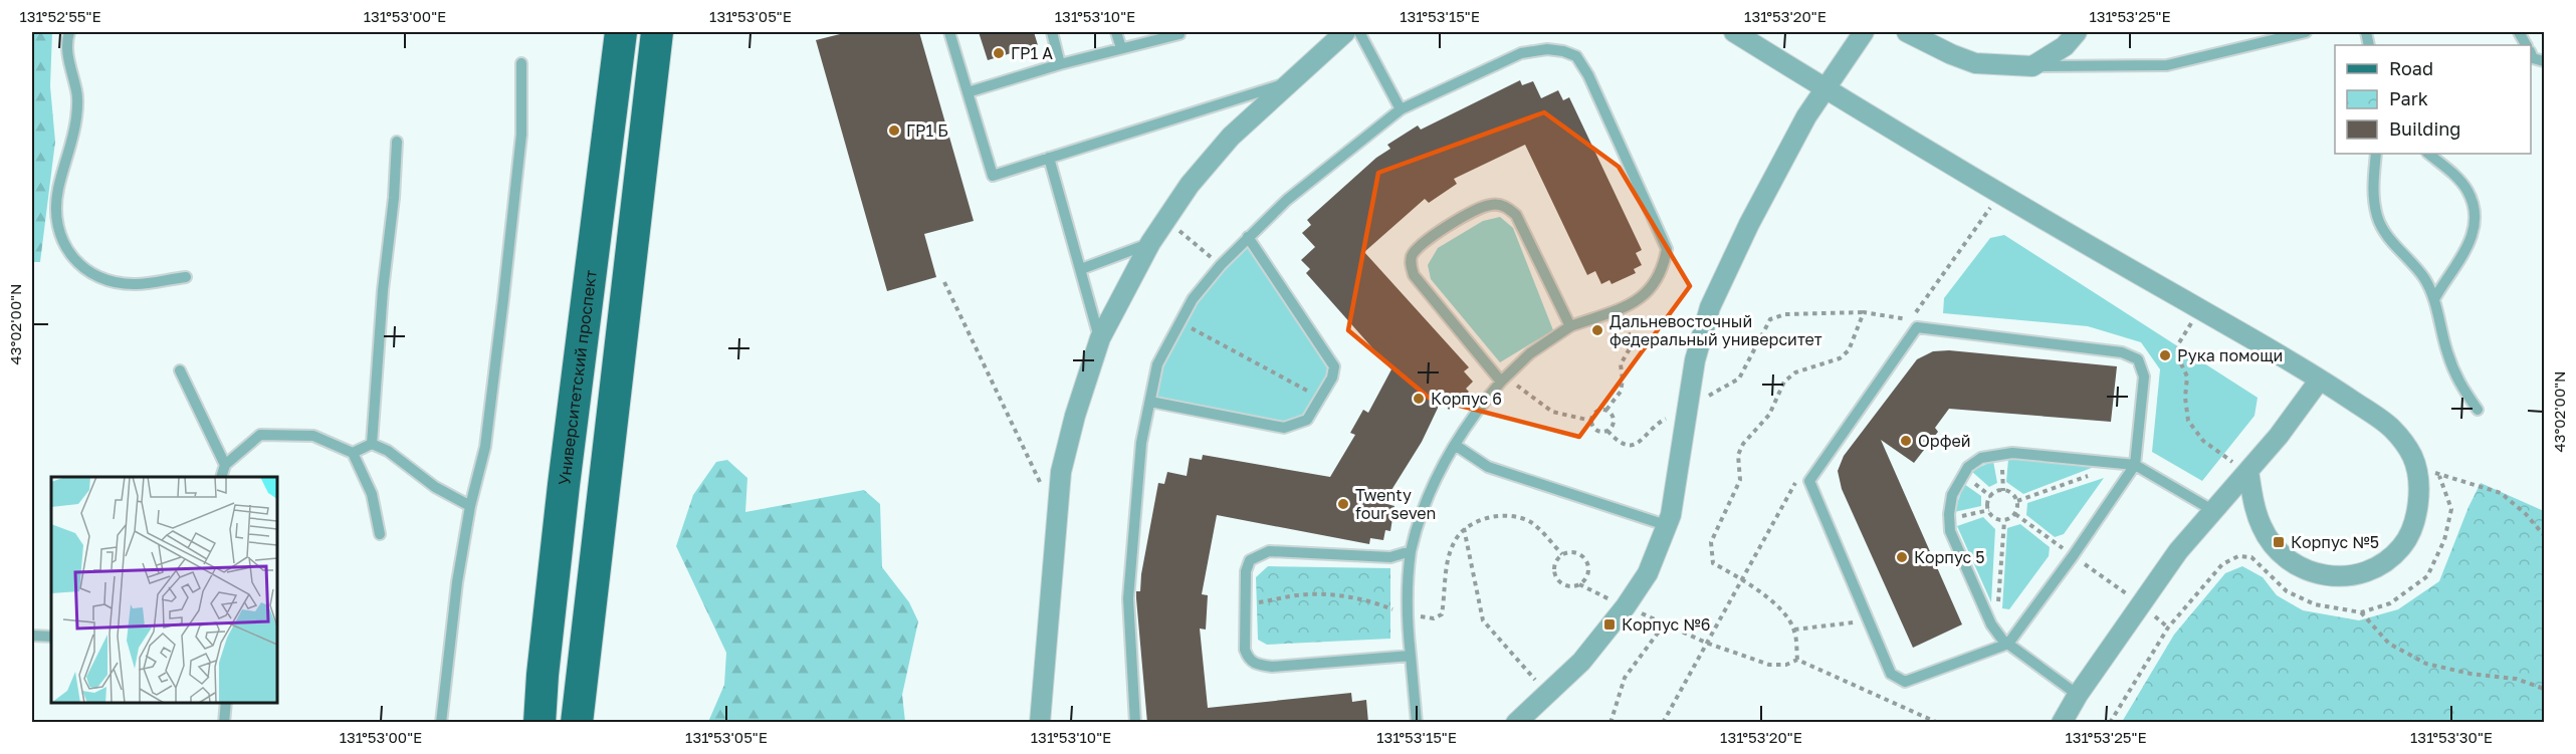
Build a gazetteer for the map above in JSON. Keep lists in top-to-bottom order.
{
  "streets": {
    "main road": ["Университетский проспект"]
  },
  "places": {
    "other": [
      "ГР1 А",
      "ГР1 Б",
      "Дальневосточный федеральный университет",
      "Рука помощи",
      "Корпус 6",
      "Орфей",
      "Twenty four seven",
      "Корпус 5"
    ],
    "transit": ["Корпус №5", "Корпус №6"]
  },
  "legend": ["Road", "Park", "Building"],
  "coordinates": [
    "131°52'55\"E",
    "131°53'00\"E",
    "131°53'05\"E",
    "131°53'10\"E",
    "131°53'15\"E",
    "131°53'20\"E",
    "131°53'25\"E",
    "43°02'00\"N",
    "131°53'30\"E"
  ]
}
